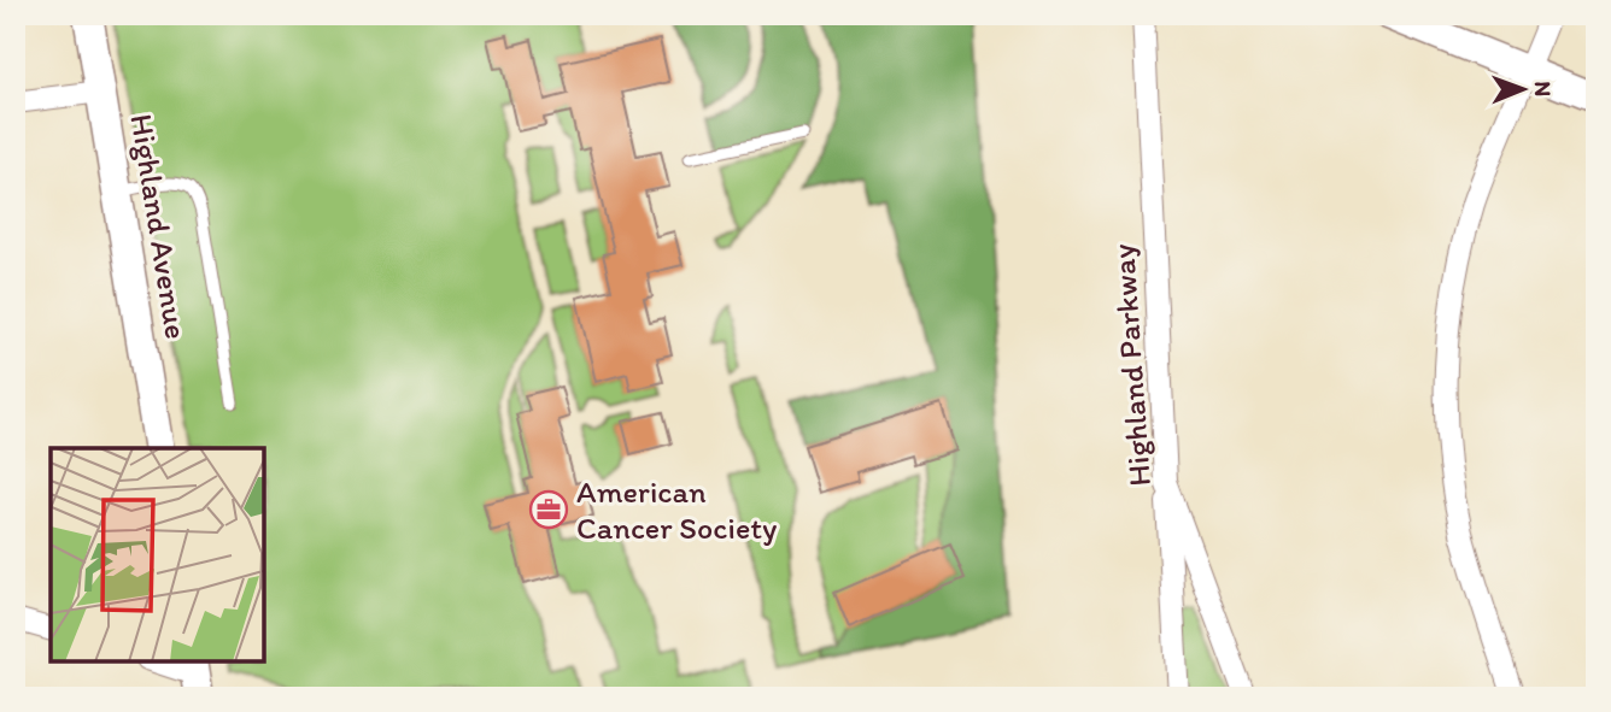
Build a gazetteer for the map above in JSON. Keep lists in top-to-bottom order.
{
  "streets": {
    "street": ["Highland Avenue", "Highland Parkway"]
  },
  "places": {
    "office": ["American Cancer Society"]
  },
  "north": "right"
}
